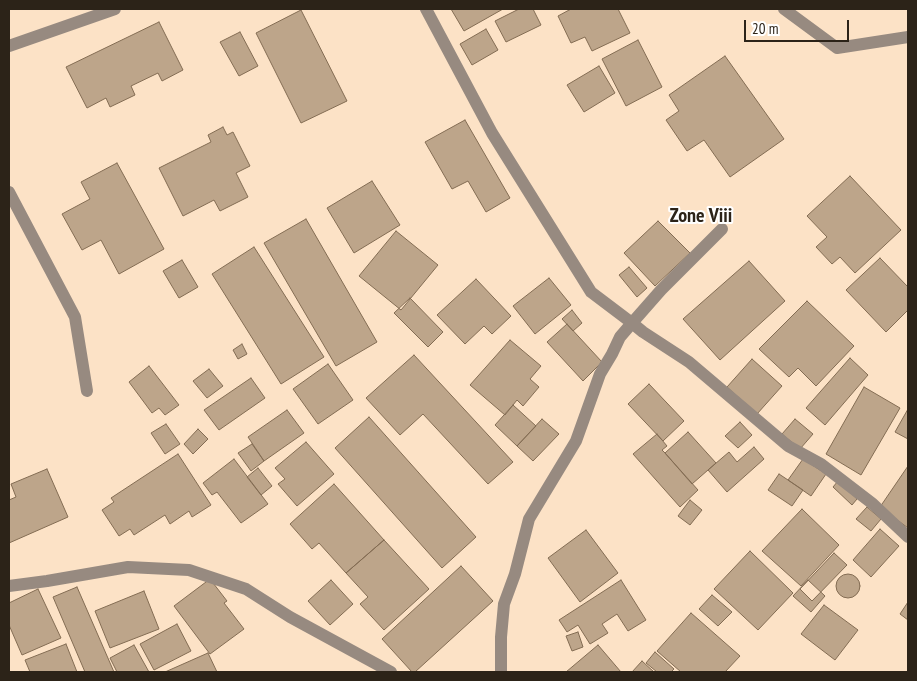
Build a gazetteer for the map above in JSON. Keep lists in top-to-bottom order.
{
  "districts": ["Zone Viii"],
  "scale_bar": "20 m"
}
